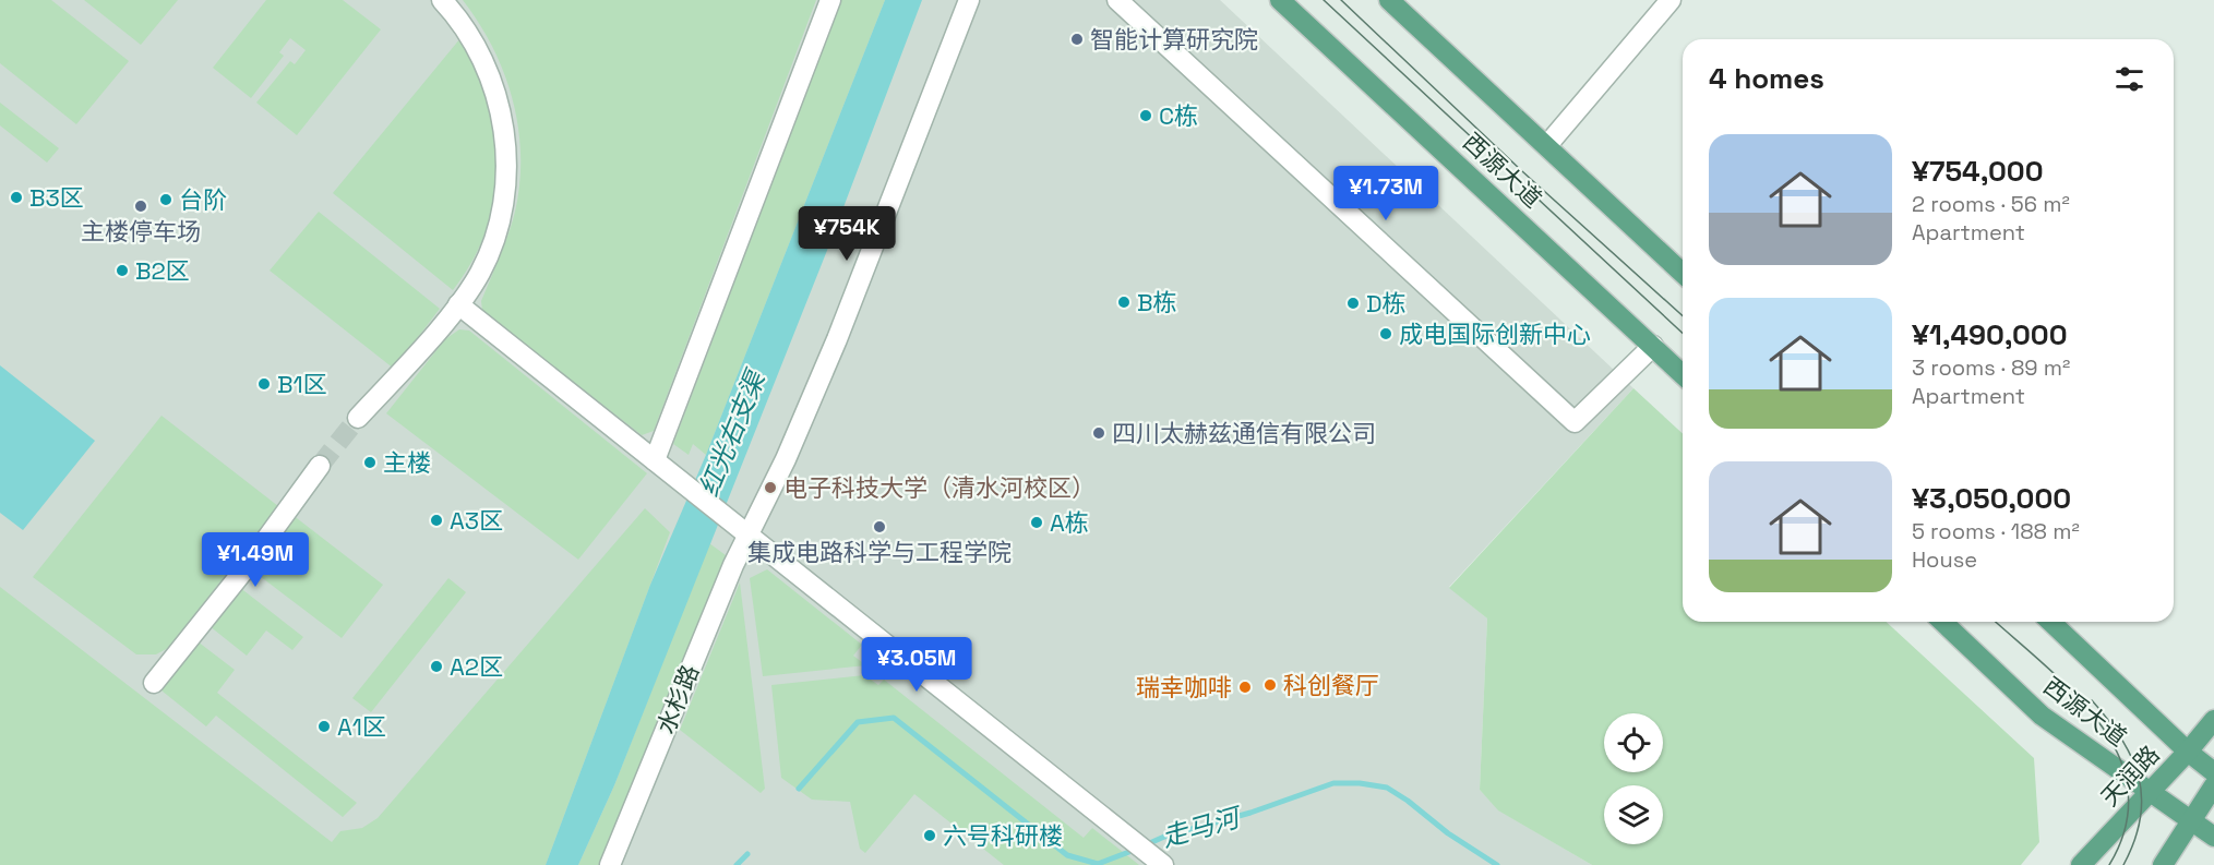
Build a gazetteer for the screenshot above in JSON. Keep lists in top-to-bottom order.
{
  "streets": {
    "main road": ["西源大道", "天润路"],
    "street": ["水杉路"]
  },
  "crossings": [
    ["西源大道", "天润路"]
  ],
  "water": ["红光右支渠", "走马河"],
  "places": [
    "智能计算研究院",
    "C栋",
    "B3区",
    "台阶",
    "主楼停车场",
    "B2区",
    "B栋",
    "D栋",
    "成电国际创新中心",
    "B1区",
    "四川太赫兹通信有限公司",
    "主楼",
    "电子科技大学（清水河校区）",
    "A3区",
    "A栋",
    "集成电路科学与工程学院",
    "A2区",
    "科创餐厅",
    "瑞幸咖啡",
    "A1区",
    "六号科研楼"
  ],
  "page": {
    "heading": "4 homes",
    "list": [
      {
        "name": "¥754,000",
        "note": "2 rooms · 56 m² · Apartment"
      },
      {
        "name": "¥1,490,000",
        "note": "3 rooms · 89 m² · Apartment"
      },
      {
        "name": "¥3,050,000",
        "note": "5 rooms · 188 m² · House"
      }
    ],
    "price": [
      "¥1.73M",
      "¥754K",
      "¥1.49M",
      "¥3.05M"
    ]
  }
}
